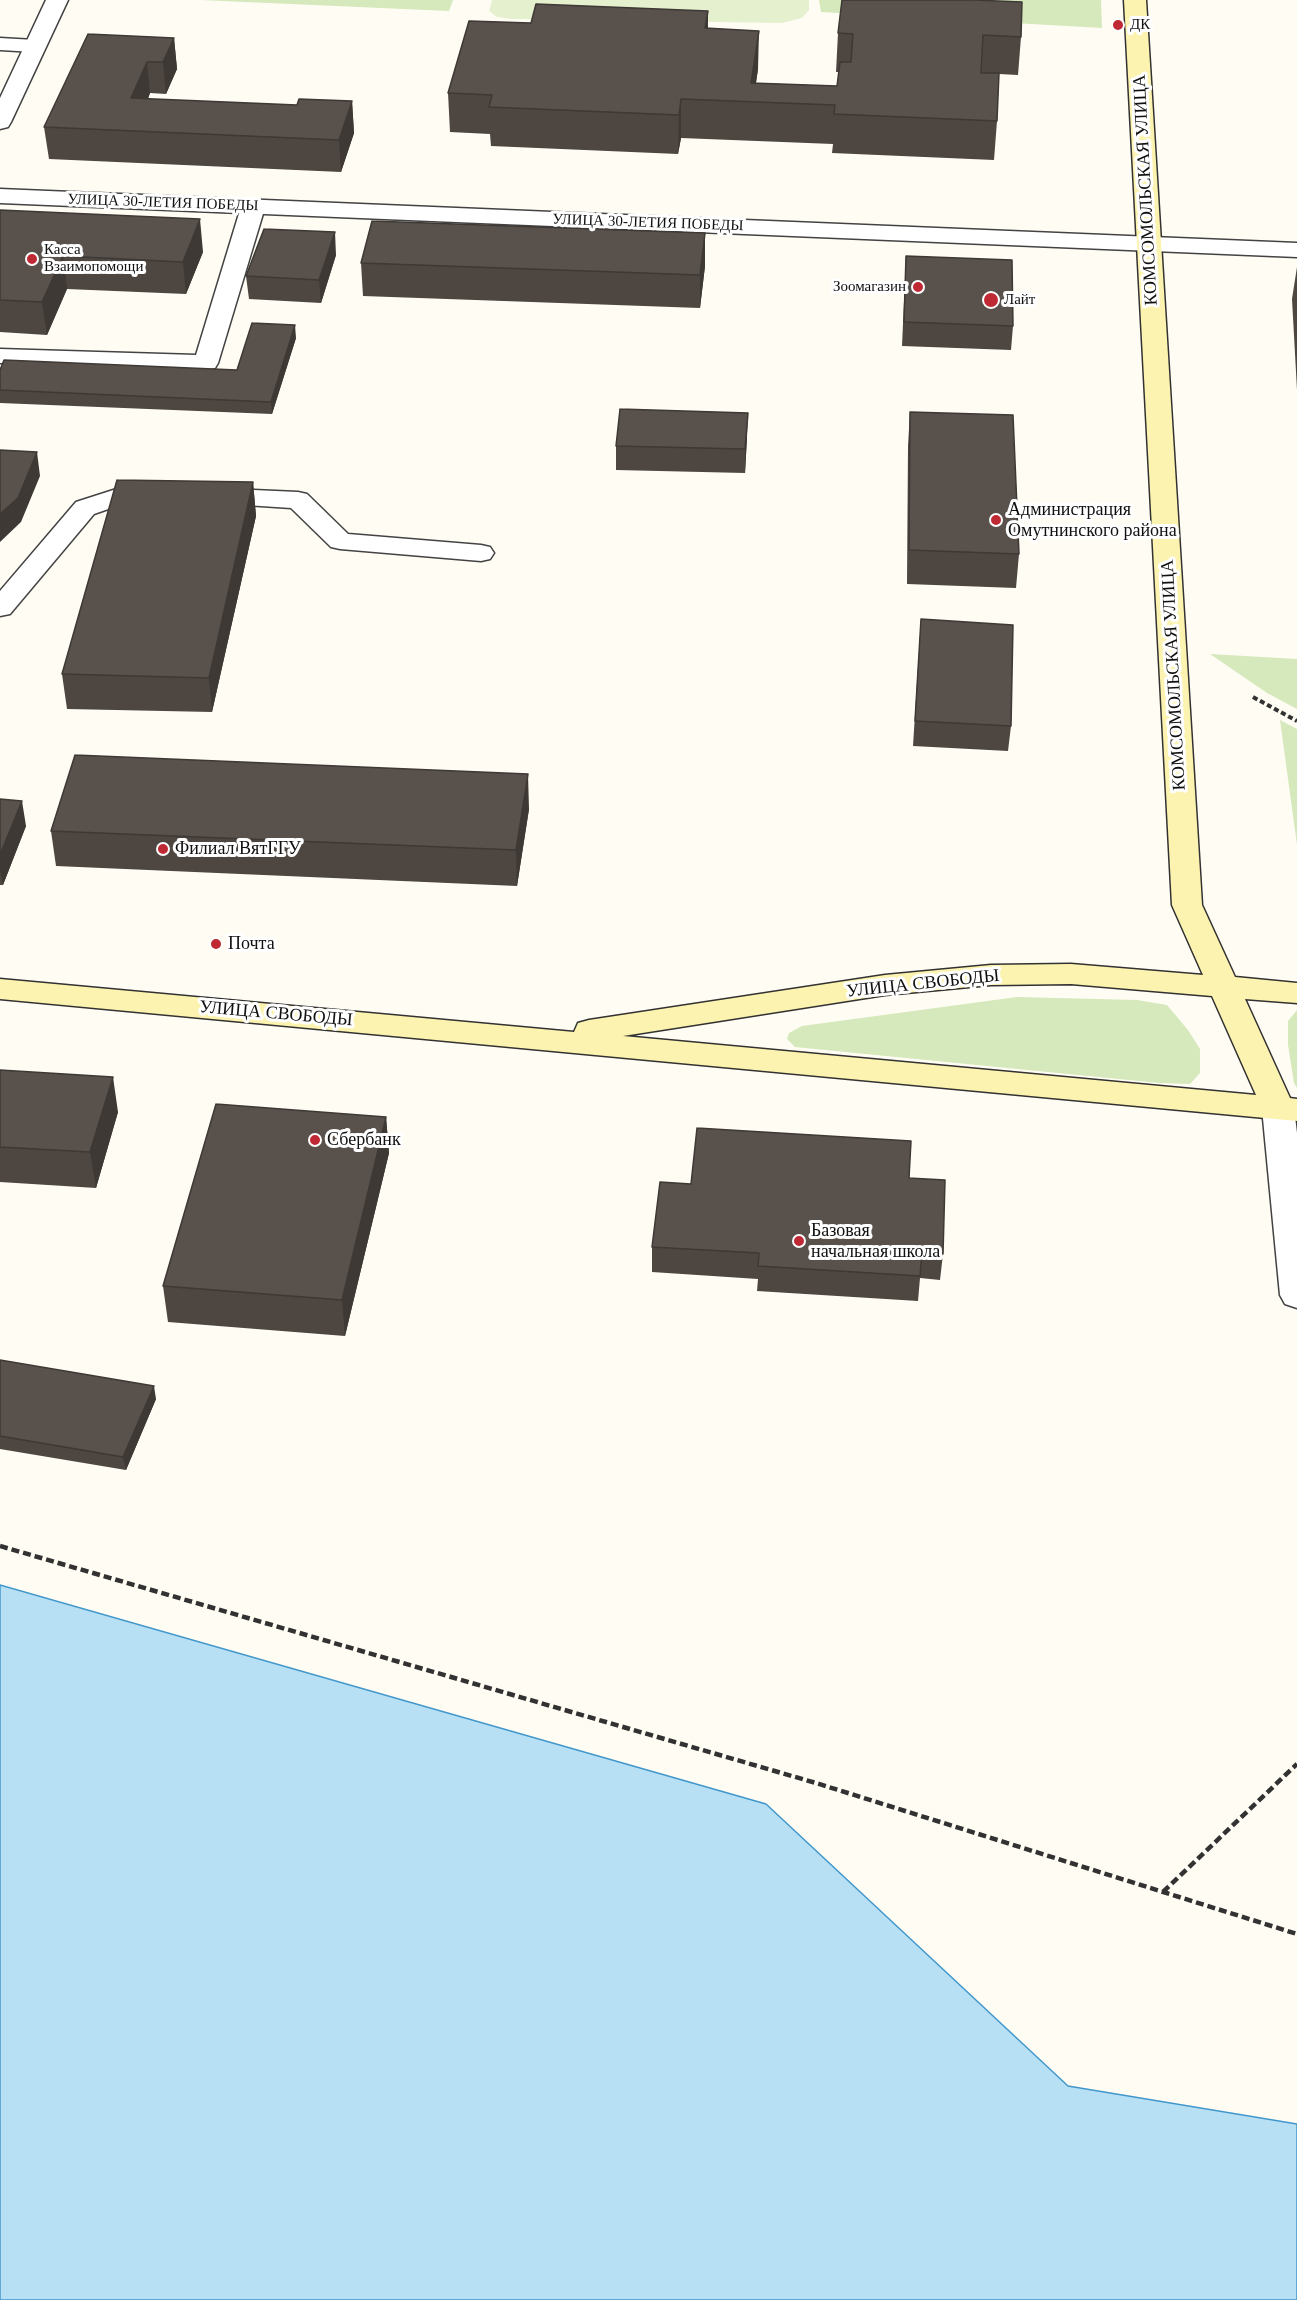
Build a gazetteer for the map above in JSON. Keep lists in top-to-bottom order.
{
  "streets": {
    "main road": ["КОМСОМОЛЬСКАЯ УЛИЦА", "УЛИЦА СВОБОДЫ"],
    "street": ["УЛИЦА 30-ЛЕТИЯ ПОБЕДЫ"]
  },
  "crossings": [
    ["КОМСОМОЛЬСКАЯ УЛИЦА", "УЛИЦА 30-ЛЕТИЯ ПОБЕДЫ"],
    ["КОМСОМОЛЬСКАЯ УЛИЦА", "УЛИЦА СВОБОДЫ"]
  ],
  "places": [
    "ДК",
    "Касса Взаимопомощи",
    "Зоомагазин",
    "Лайт",
    "Администрация Омутнинского района",
    "Филиал ВятГГУ",
    "Почта",
    "Сбербанк",
    "Базовая начальная школа"
  ]
}
